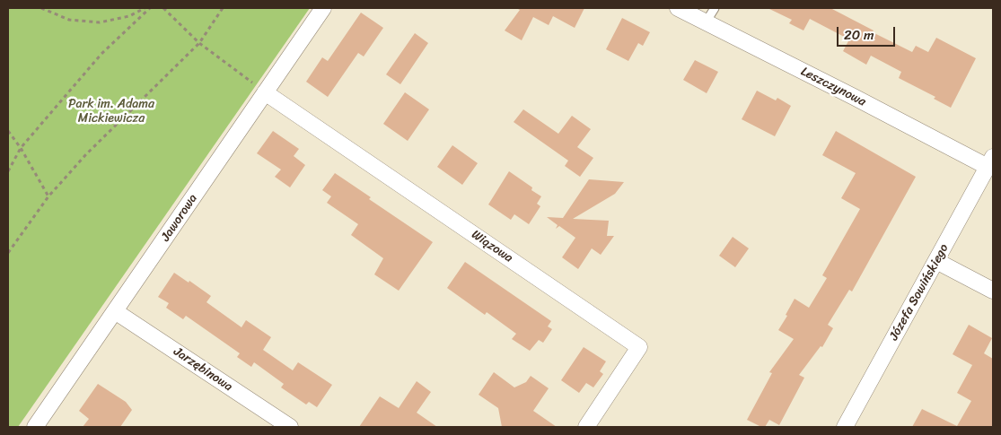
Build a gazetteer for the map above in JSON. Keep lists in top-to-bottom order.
{
  "streets": {
    "street": [
      "Leszczynowa",
      "Jaworowa",
      "Wiązowa",
      "Józefa Sowińskiego",
      "Jarzębinowa"
    ]
  },
  "crossings": [
    ["Leszczynowa", "Józefa Sowińskiego"],
    ["Jaworowa", "Wiązowa"],
    ["Jaworowa", "Jarzębinowa"]
  ],
  "parks": ["Park im. Adama Mickiewicza"],
  "scale_bar": "20 m"
}
